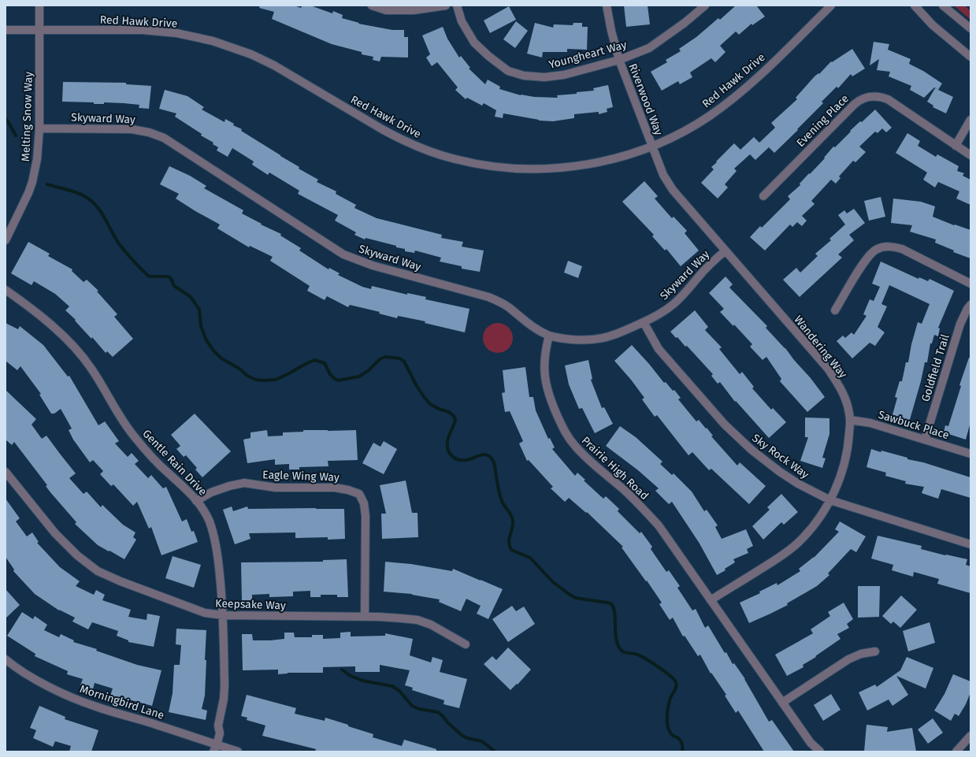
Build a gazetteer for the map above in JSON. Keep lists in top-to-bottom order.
{
  "streets": {
    "street": [
      "Red Hawk Drive",
      "Youngheart Way",
      "Riverwood Way",
      "Melting Snow Way",
      "Skyward Way",
      "Evening Place",
      "Wandering Way",
      "Goldfield Trail",
      "Sawbuck Place",
      "Sky Rock Way",
      "Gentle Rain Drive",
      "Prairie High Road",
      "Eagle Wing Way",
      "Keepsake Way",
      "Morningbird Lane"
    ]
  },
  "crossings": [
    ["Red Hawk Drive", "Riverwood Way"],
    ["Red Hawk Drive", "Melting Snow Way"],
    ["Red Hawk Drive", "Wandering Way"],
    ["Youngheart Way", "Riverwood Way"],
    ["Riverwood Way", "Wandering Way"],
    ["Melting Snow Way", "Skyward Way"],
    ["Skyward Way", "Wandering Way"],
    ["Skyward Way", "Sky Rock Way"],
    ["Skyward Way", "Prairie High Road"],
    ["Wandering Way", "Sawbuck Place"],
    ["Wandering Way", "Sky Rock Way"],
    ["Wandering Way", "Prairie High Road"],
    ["Goldfield Trail", "Sawbuck Place"],
    ["Gentle Rain Drive", "Eagle Wing Way"],
    ["Gentle Rain Drive", "Keepsake Way"],
    ["Gentle Rain Drive", "Morningbird Lane"],
    ["Eagle Wing Way", "Keepsake Way"]
  ]
}
